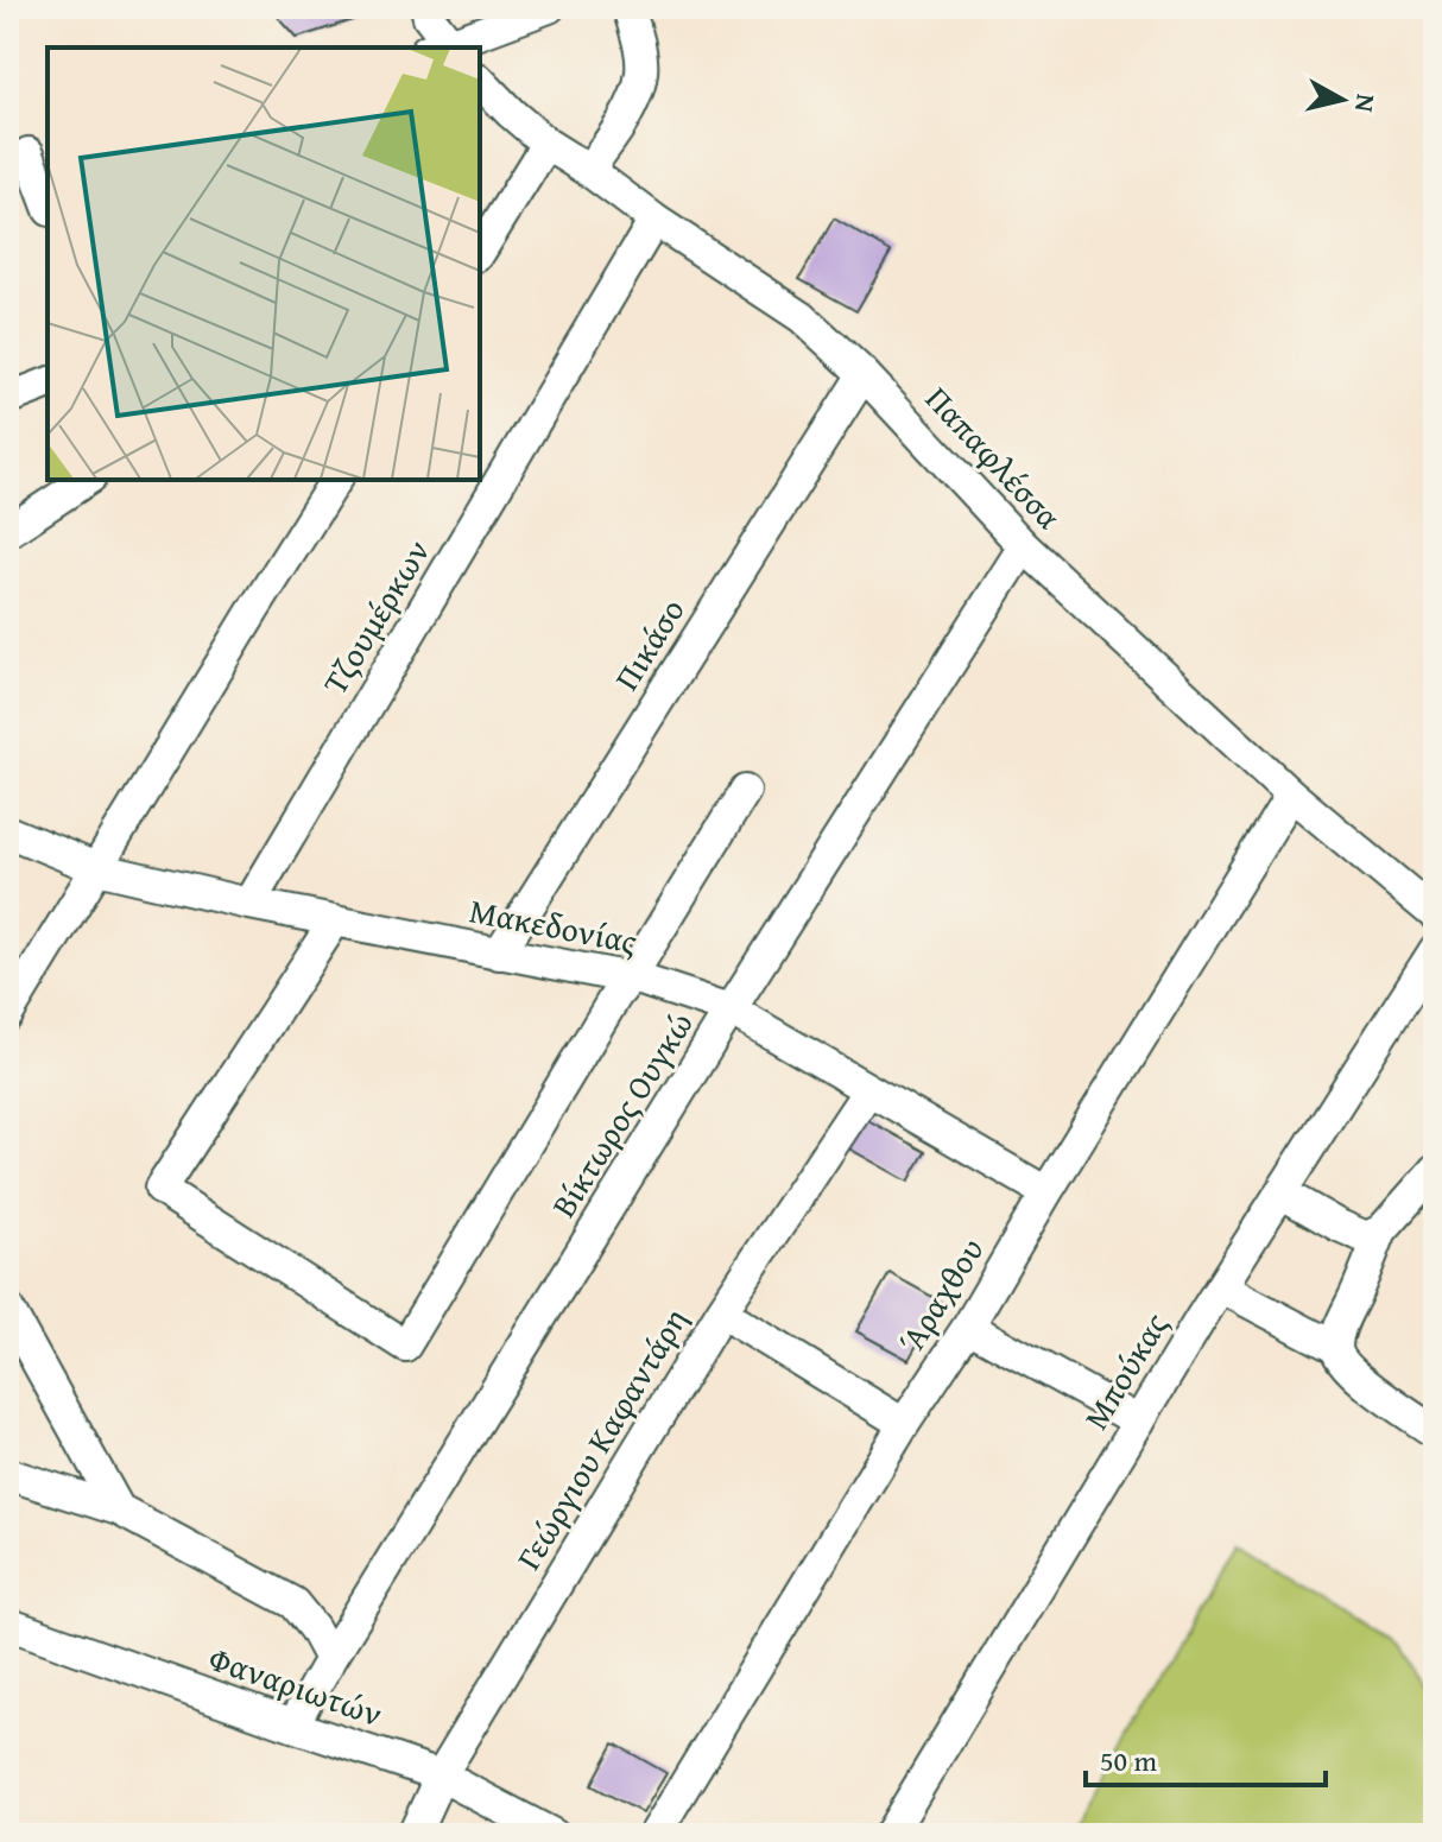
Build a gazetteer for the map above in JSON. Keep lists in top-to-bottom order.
{
  "streets": {
    "street": [
      "Παπαφλέσσα",
      "Τζουμέρκων",
      "Πικάσο",
      "Μακεδονίας",
      "Βίκτωρος Ουγκώ",
      "Άραχθου",
      "Μπούκας",
      "Γεώργιου Καφαντάρη",
      "Φαναριωτών"
    ]
  },
  "crossings": [
    ["Παπαφλέσσα", "Τζουμέρκων"],
    ["Παπαφλέσσα", "Πικάσο"],
    ["Παπαφλέσσα", "Βίκτωρος Ουγκώ"],
    ["Παπαφλέσσα", "Άραχθου"],
    ["Τζουμέρκων", "Μακεδονίας"],
    ["Πικάσο", "Μακεδονίας"],
    ["Μακεδονίας", "Βίκτωρος Ουγκώ"],
    ["Μακεδονίας", "Άραχθου"],
    ["Μακεδονίας", "Γεώργιου Καφαντάρη"],
    ["Βίκτωρος Ουγκώ", "Φαναριωτών"],
    ["Γεώργιου Καφαντάρη", "Φαναριωτών"]
  ],
  "scale_bar": "50 m",
  "north": "right"
}
